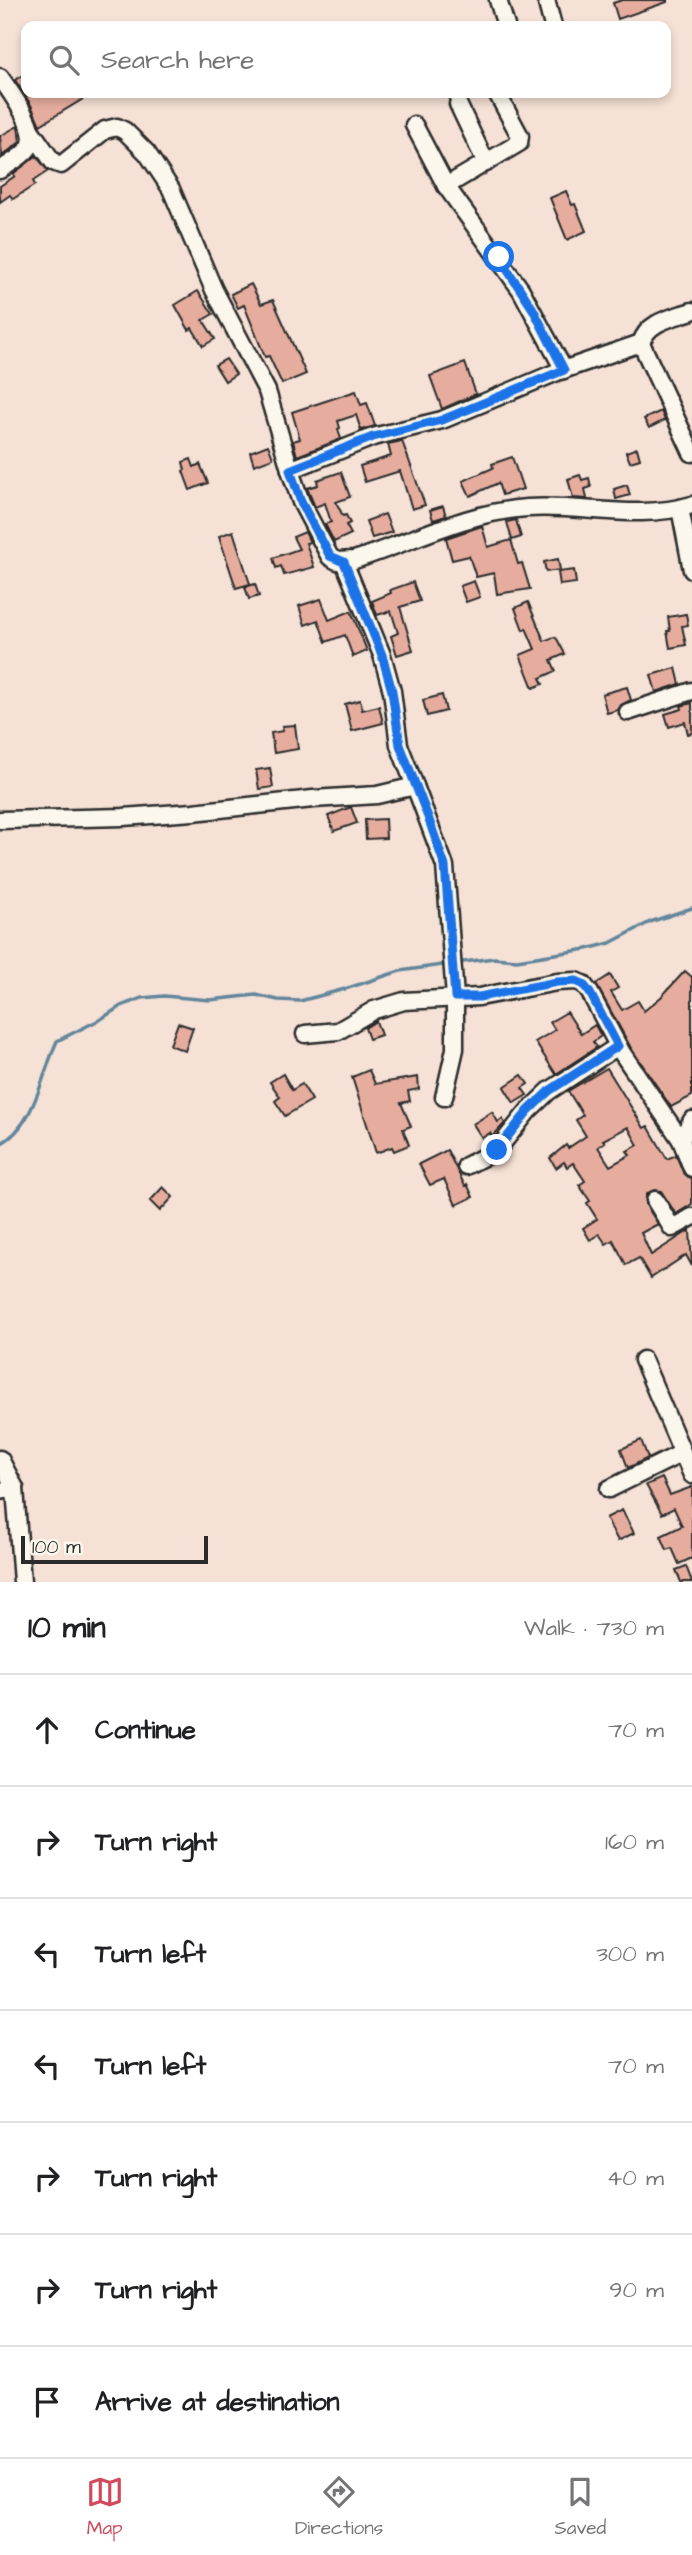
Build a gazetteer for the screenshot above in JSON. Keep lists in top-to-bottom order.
{
  "scale_bar": "100 m",
  "page": {
    "search": "Search here",
    "scale": "100 m",
    "heading": ["10 min", "Walk · 730 m"],
    "list": [
      ["Continue", "70 m"],
      ["Turn right", "160 m"],
      ["Turn left", "300 m"],
      ["Turn left", "70 m"],
      ["Turn right", "40 m"],
      ["Turn right", "90 m"],
      "Arrive at destination"
    ],
    "nav": ["Map", "Directions", "Saved"]
  }
}
